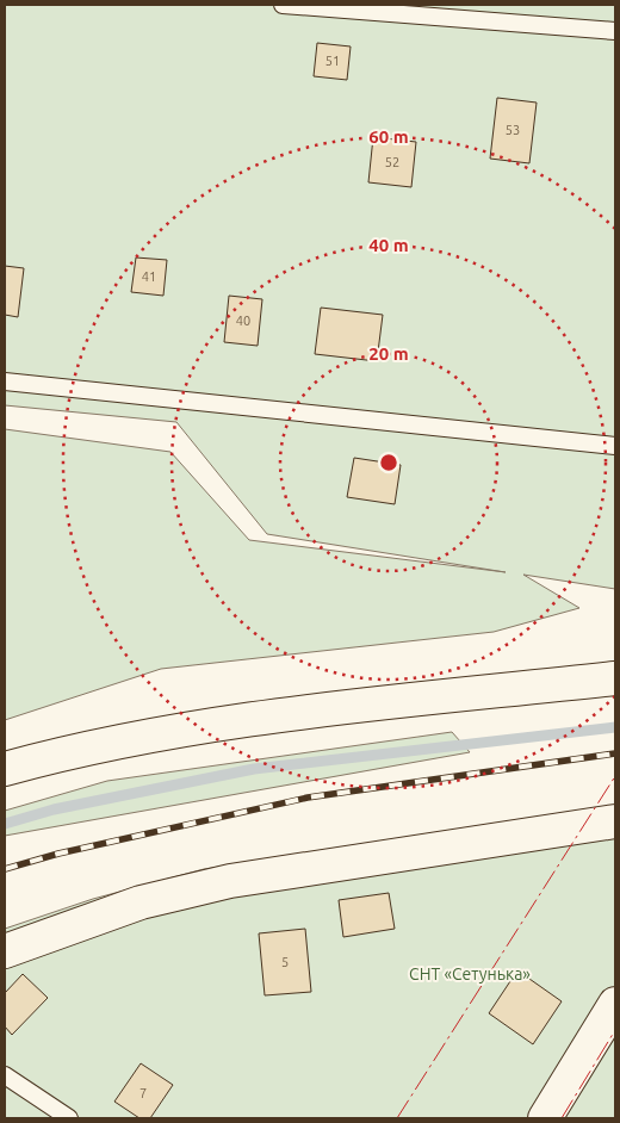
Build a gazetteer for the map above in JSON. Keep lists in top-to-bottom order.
{
  "parks": ["СНТ «Сетунька»"],
  "house_numbers": [
    "51",
    "53",
    "52",
    "41",
    "40",
    "5",
    "7"
  ],
  "rings": ["60 m", "40 m", "20 m"]
}
